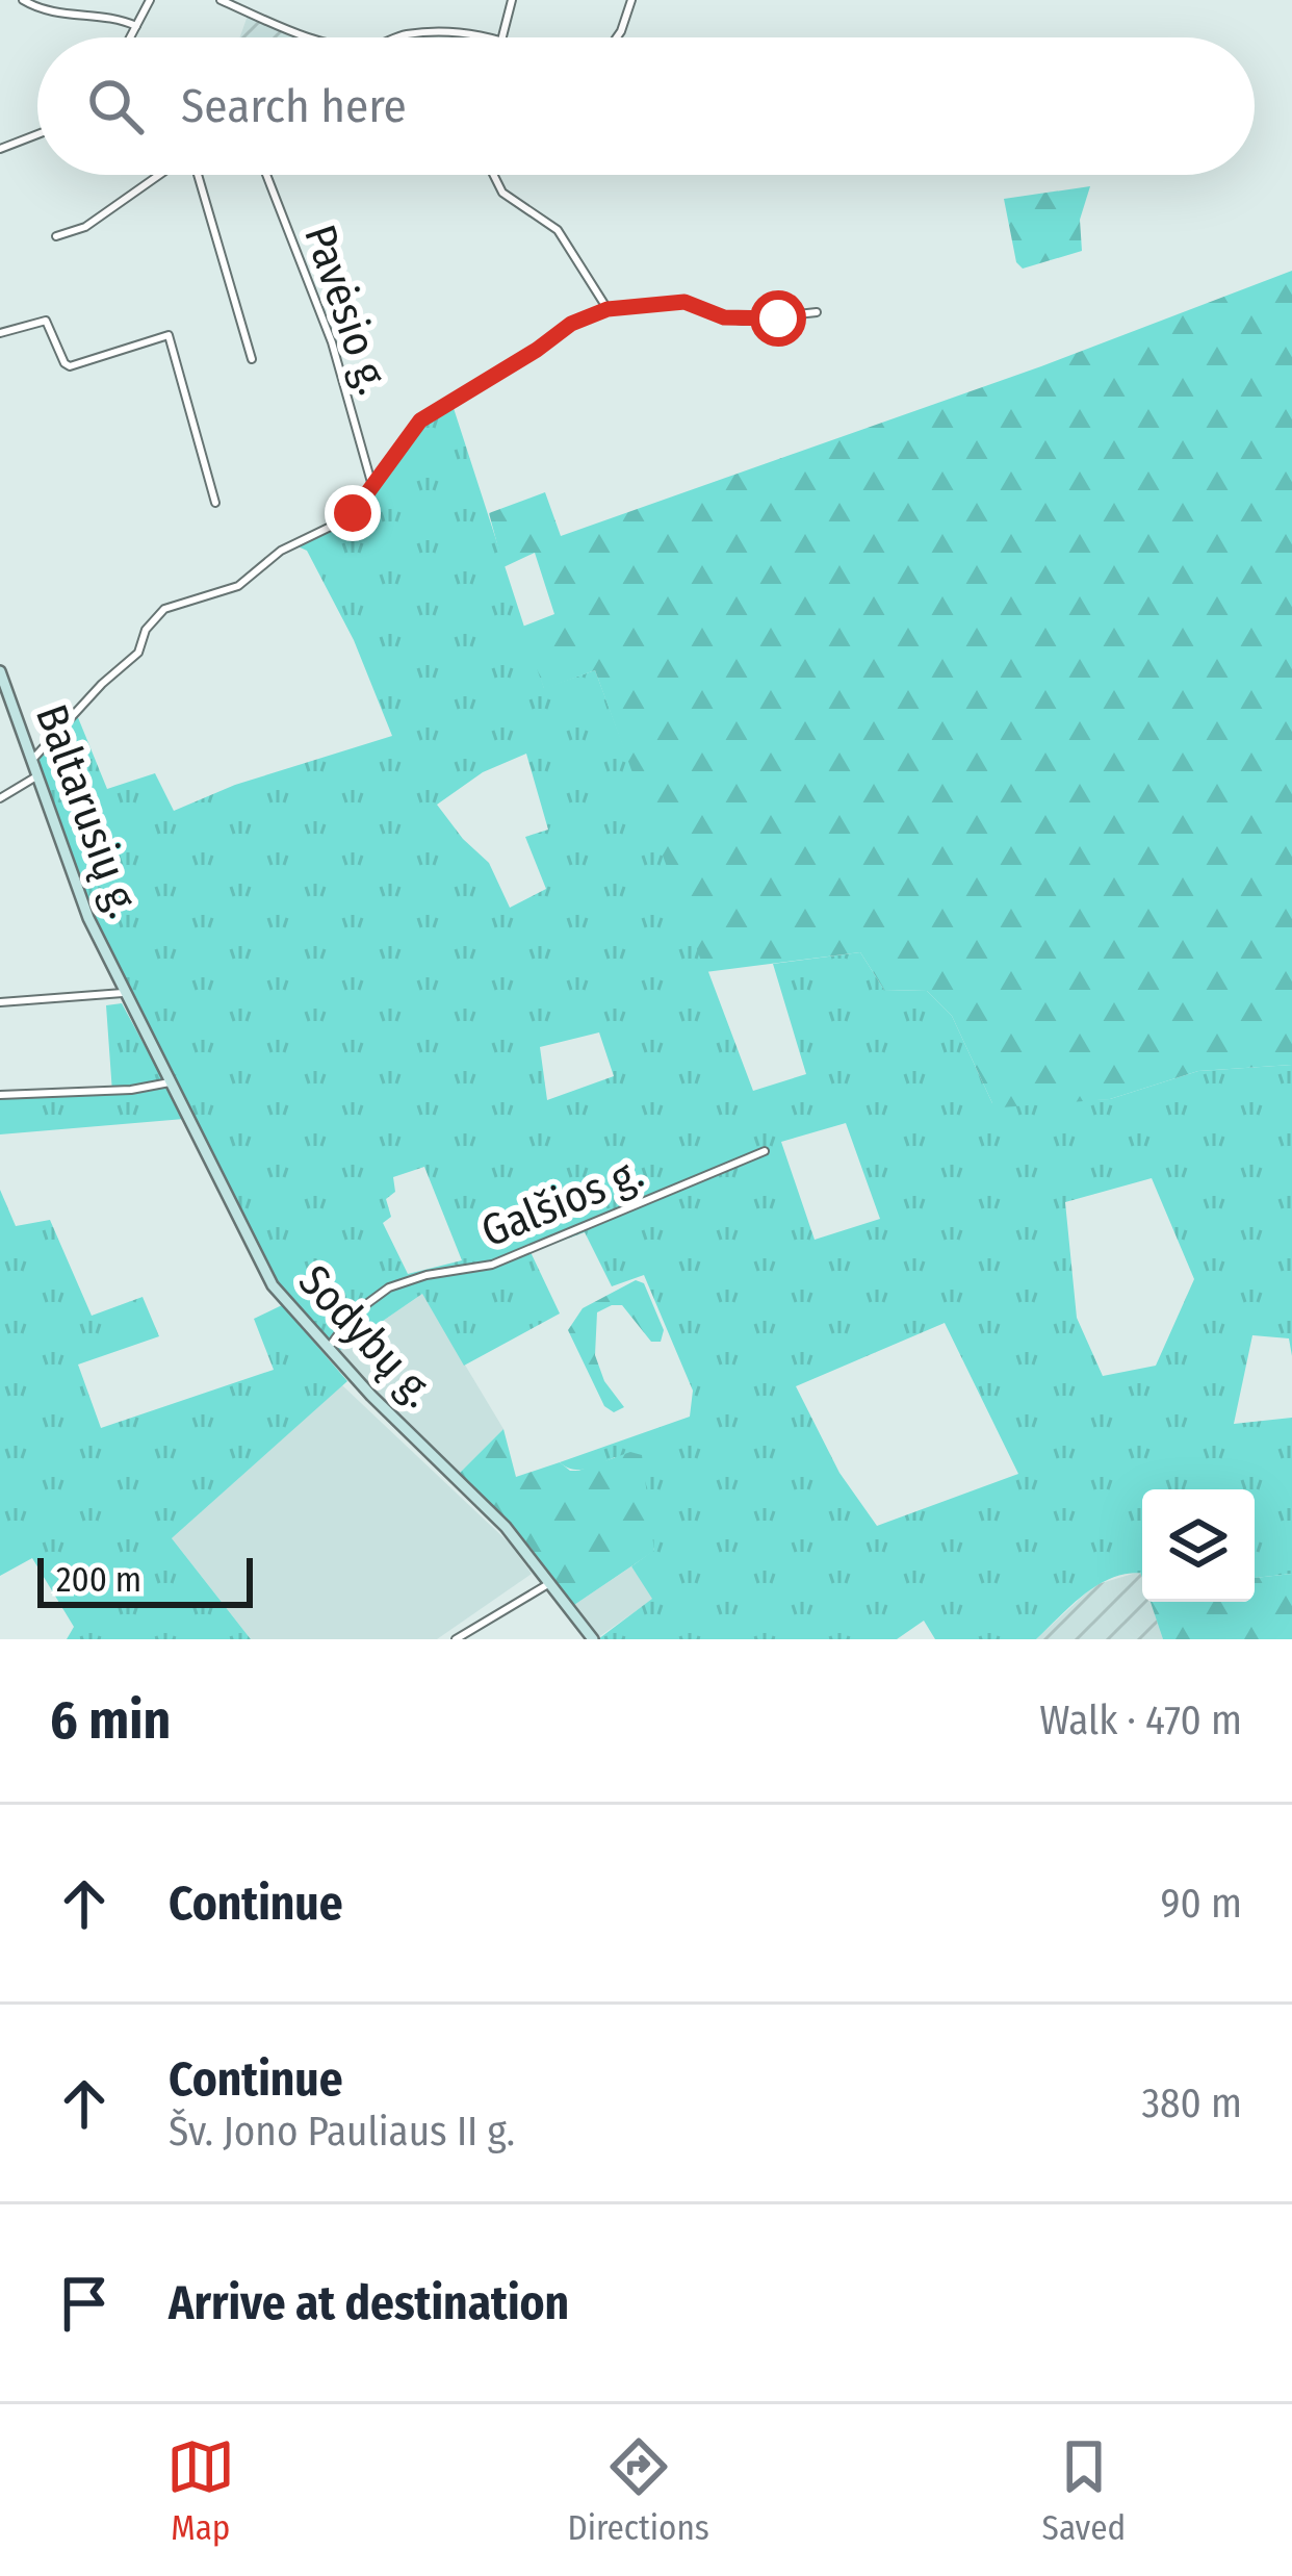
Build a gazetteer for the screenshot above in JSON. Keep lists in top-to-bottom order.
{
  "streets": {
    "main road": ["Baltarusių g.", "Sodybų g."],
    "street": ["Pavėsio g.", "Galšios g."]
  },
  "crossings": [
    ["Baltarusių g.", "Sodybų g."],
    ["Galšios g.", "Sodybų g."]
  ],
  "scale_bar": "200 m",
  "page": {
    "search": "Search here",
    "scale": "200 m",
    "heading": ["6 min", "Walk · 470 m"],
    "list": [
      ["Continue", "90 m"],
      ["Continue", "Šv. Jono Pauliaus II g.", "380 m"],
      "Arrive at destination"
    ],
    "nav": ["Map", "Directions", "Saved"]
  }
}
